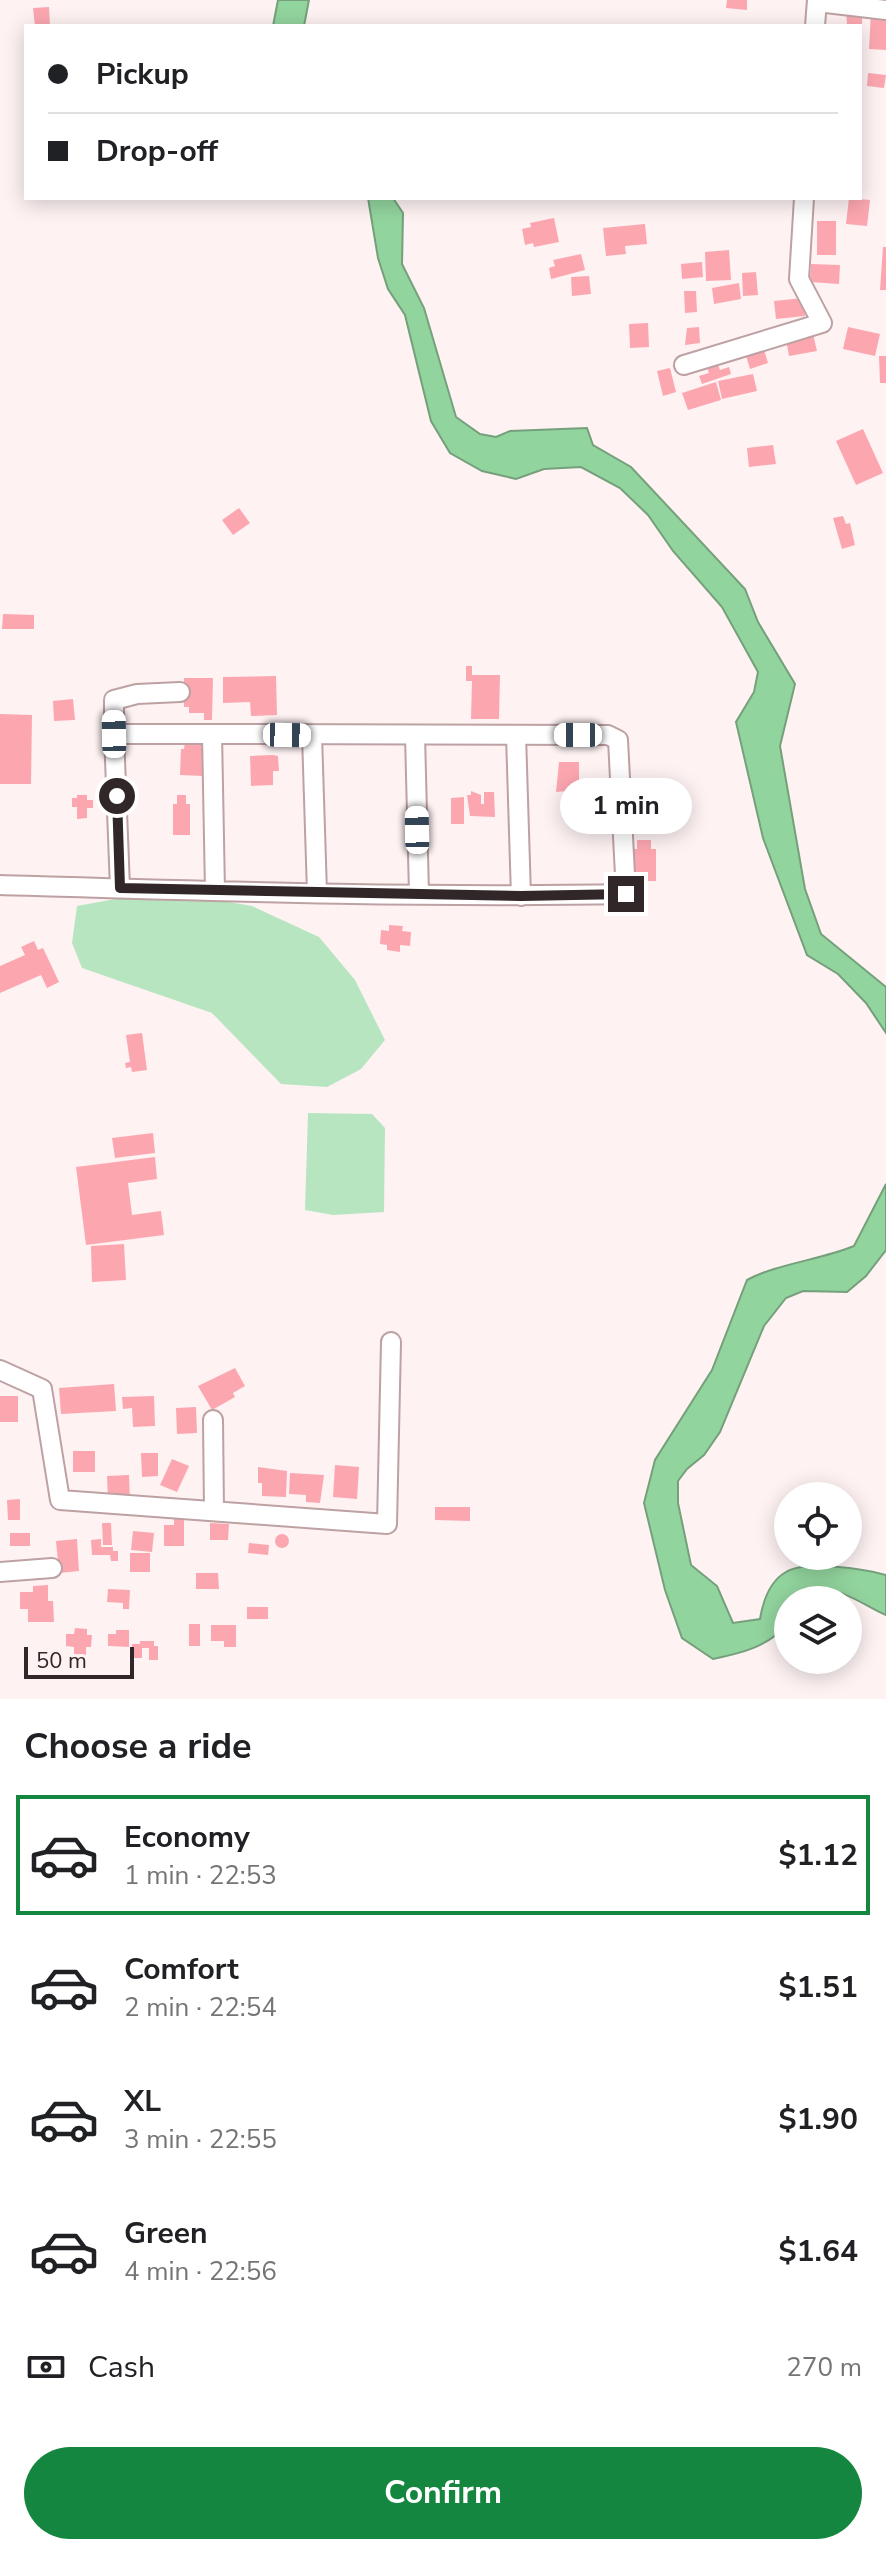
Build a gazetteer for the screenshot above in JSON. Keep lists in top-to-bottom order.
{
  "scale_bar": "50 m",
  "page": {
    "banner": ["Pickup", "Drop-off"],
    "bubble": "1 min",
    "scale": "50 m",
    "heading": "Choose a ride",
    "list": [
      {
        "name": "Economy",
        "note": "1 min · 22:53",
        "value": "$1.12"
      },
      {
        "name": "Comfort",
        "note": "2 min · 22:54",
        "value": "$1.51"
      },
      {
        "name": "XL",
        "note": "3 min · 22:55",
        "value": "$1.90"
      },
      {
        "name": "Green",
        "note": "4 min · 22:56",
        "value": "$1.64"
      }
    ],
    "pay": ["Cash", "270 m"],
    "buttons": "Confirm"
  }
}
